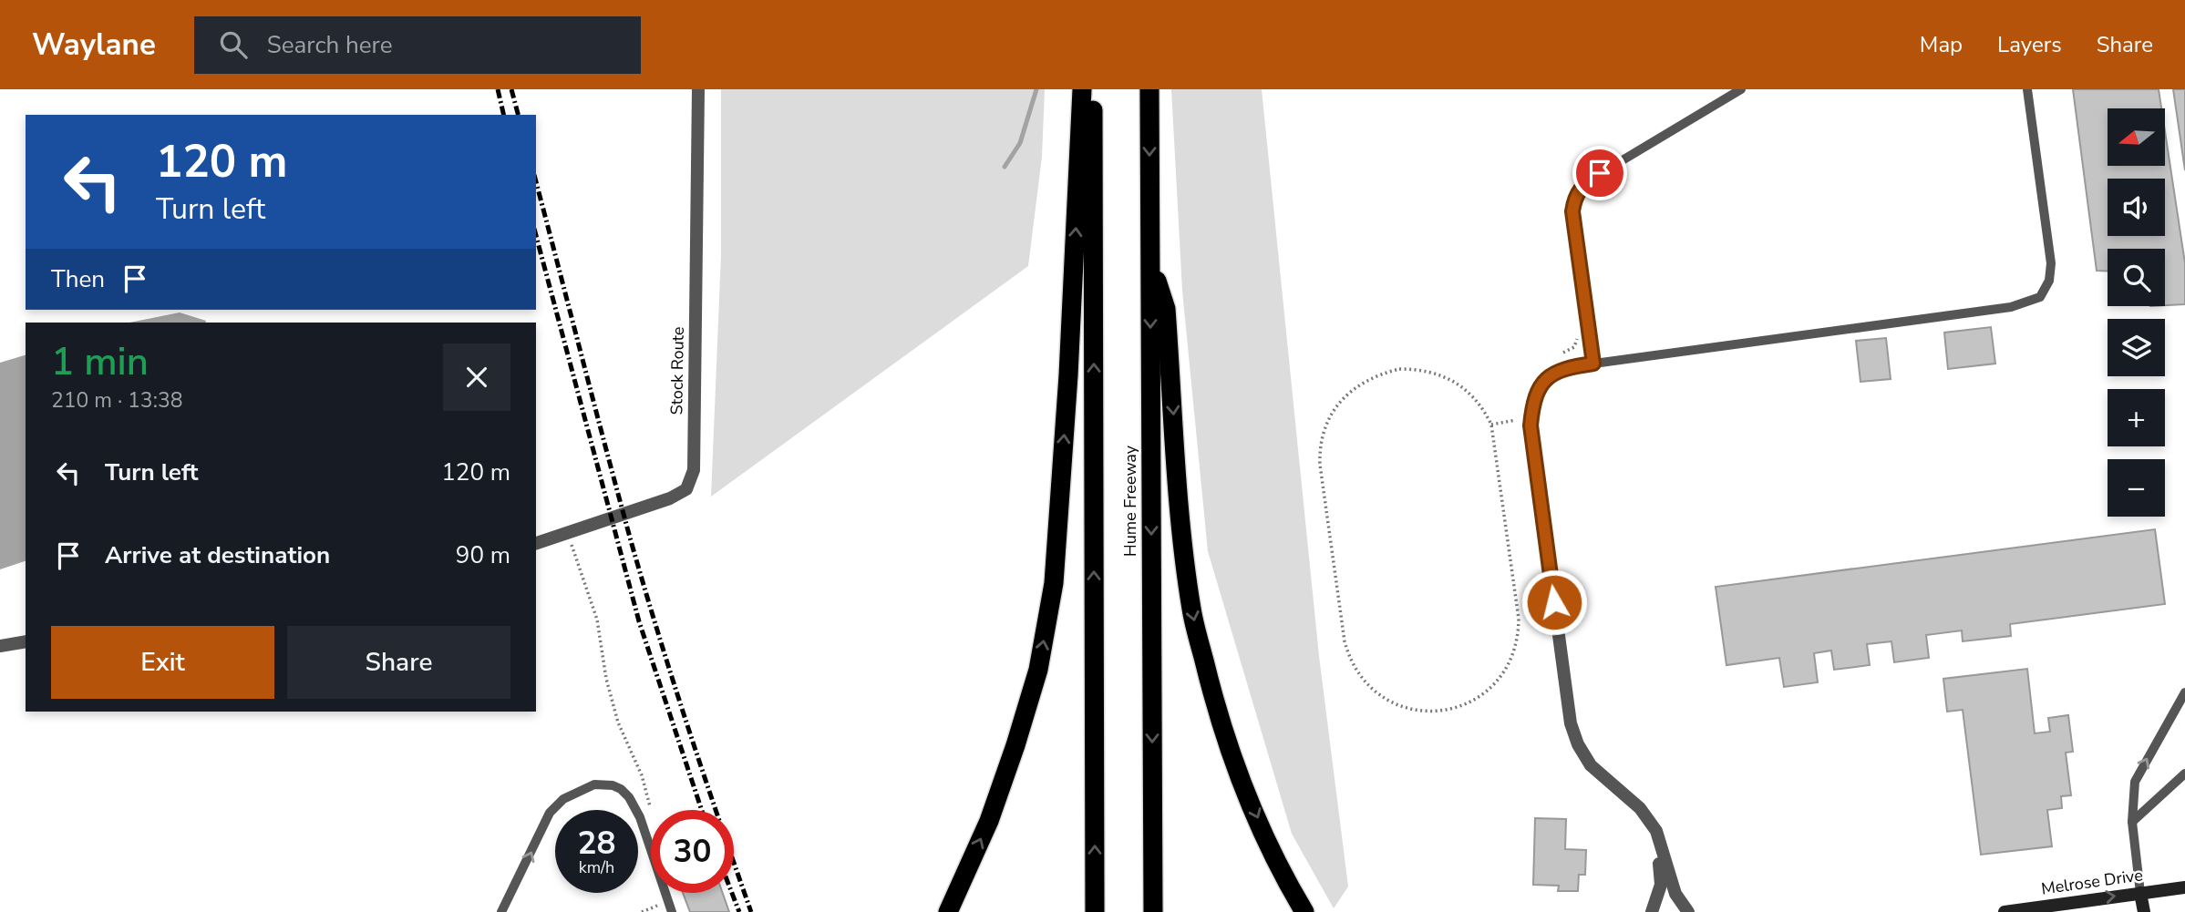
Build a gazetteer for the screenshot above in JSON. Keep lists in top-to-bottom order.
{
  "streets": {
    "highway": ["Hume Freeway"],
    "main road": ["Melrose Drive"],
    "street": ["Stock Route"]
  },
  "one_way": ["Melrose Drive"],
  "north": "left",
  "page": {
    "header": "Waylane",
    "search": "Search here",
    "nav": ["Map", "Layers", "Share"],
    "map_buttons": ["+", "−"],
    "turn": ["120 m", "Turn left"],
    "then": "Then",
    "heading": ["1 min", "210 m · 13:38"],
    "list": [
      {
        "name": "Turn left",
        "value": "120 m"
      },
      {
        "name": "Arrive at destination",
        "value": "90 m"
      }
    ],
    "buttons": ["Exit", "Share"],
    "speed": "28 km/h",
    "limit": "30"
  }
}
